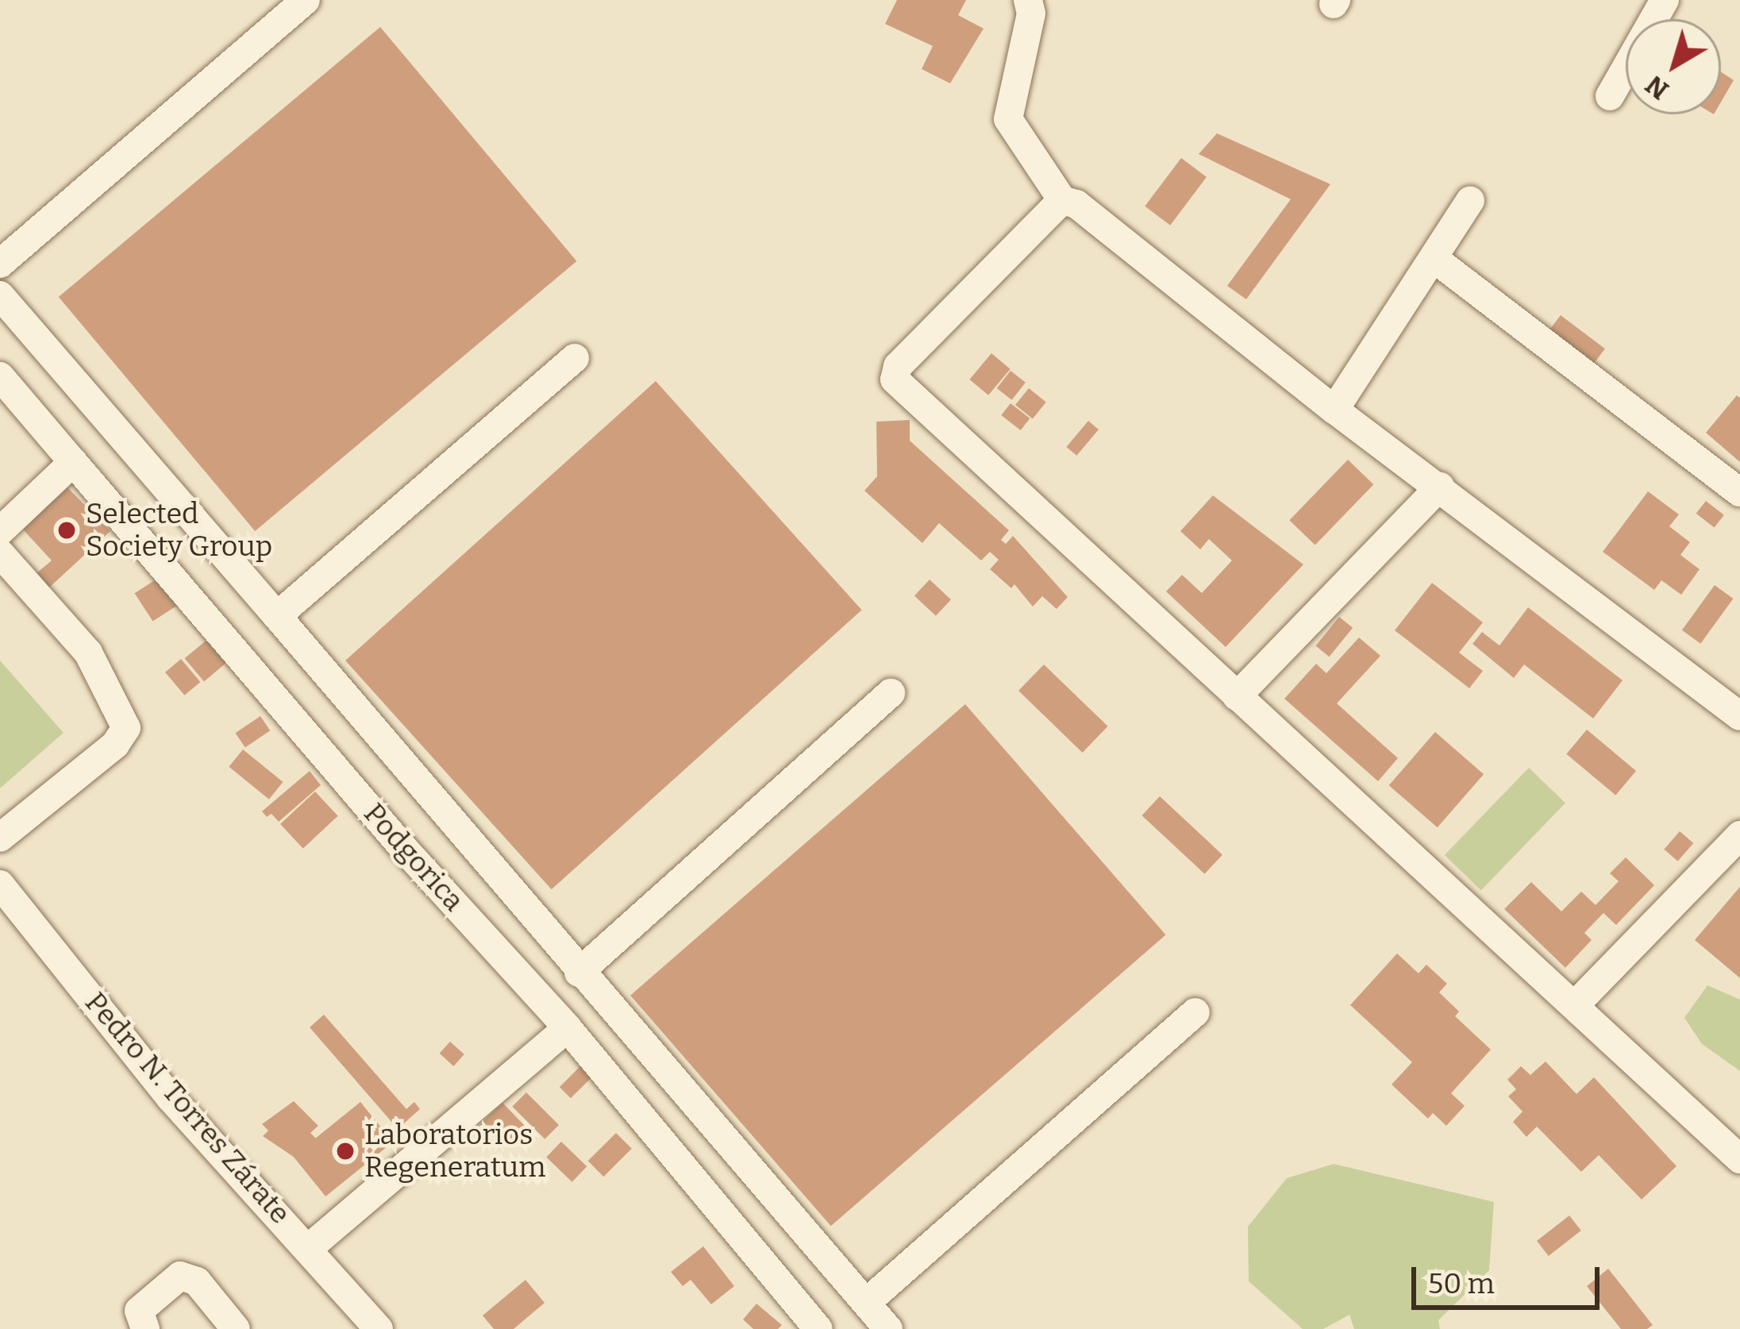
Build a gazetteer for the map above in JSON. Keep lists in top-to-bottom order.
{
  "streets": {
    "street": ["Podgorica", "Pedro N. Torres Zárate"]
  },
  "places": ["Selected Society Group", "Laboratorios Regeneratum"],
  "scale_bar": "50 m",
  "north": "bottom left"
}
